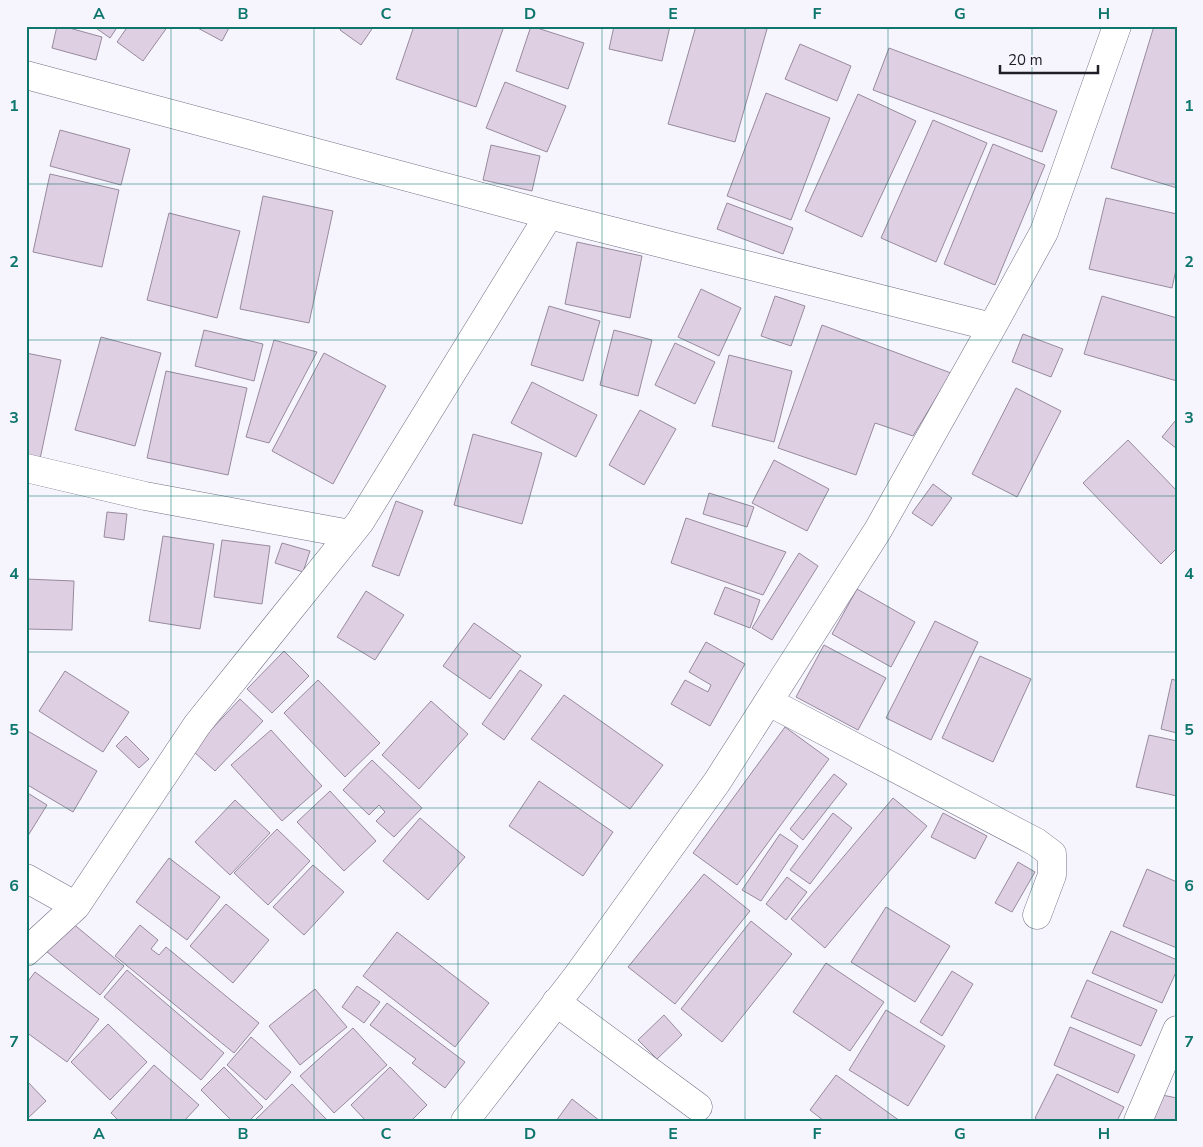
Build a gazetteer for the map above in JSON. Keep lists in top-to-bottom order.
{
  "scale_bar": "20 m",
  "grid": {
    "columns": [
      "A",
      "B",
      "C",
      "D",
      "E",
      "F",
      "G",
      "H"
    ],
    "rows": [
      "1",
      "2",
      "3",
      "4",
      "5",
      "6",
      "7"
    ]
  }
}
